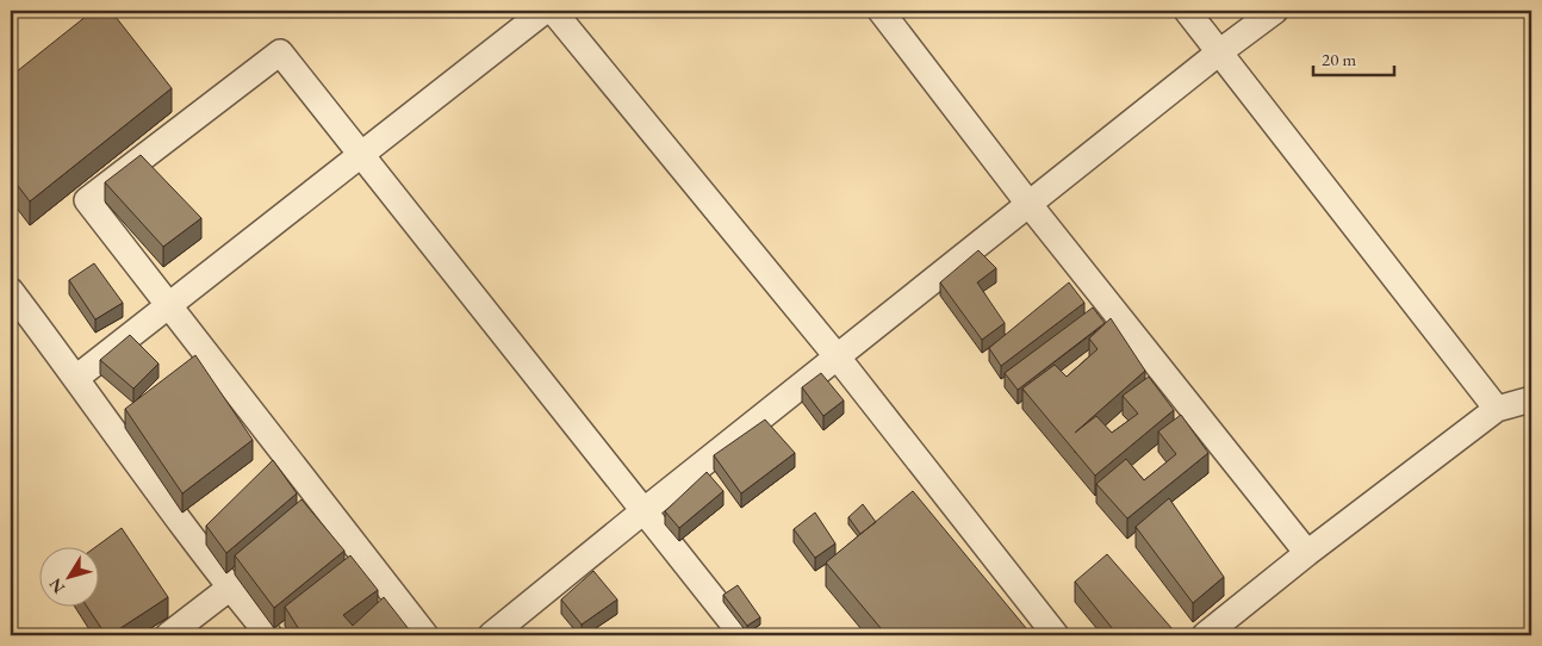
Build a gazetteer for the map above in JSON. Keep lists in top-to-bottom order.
{
  "scale_bar": "20 m",
  "north": "bottom left"
}
